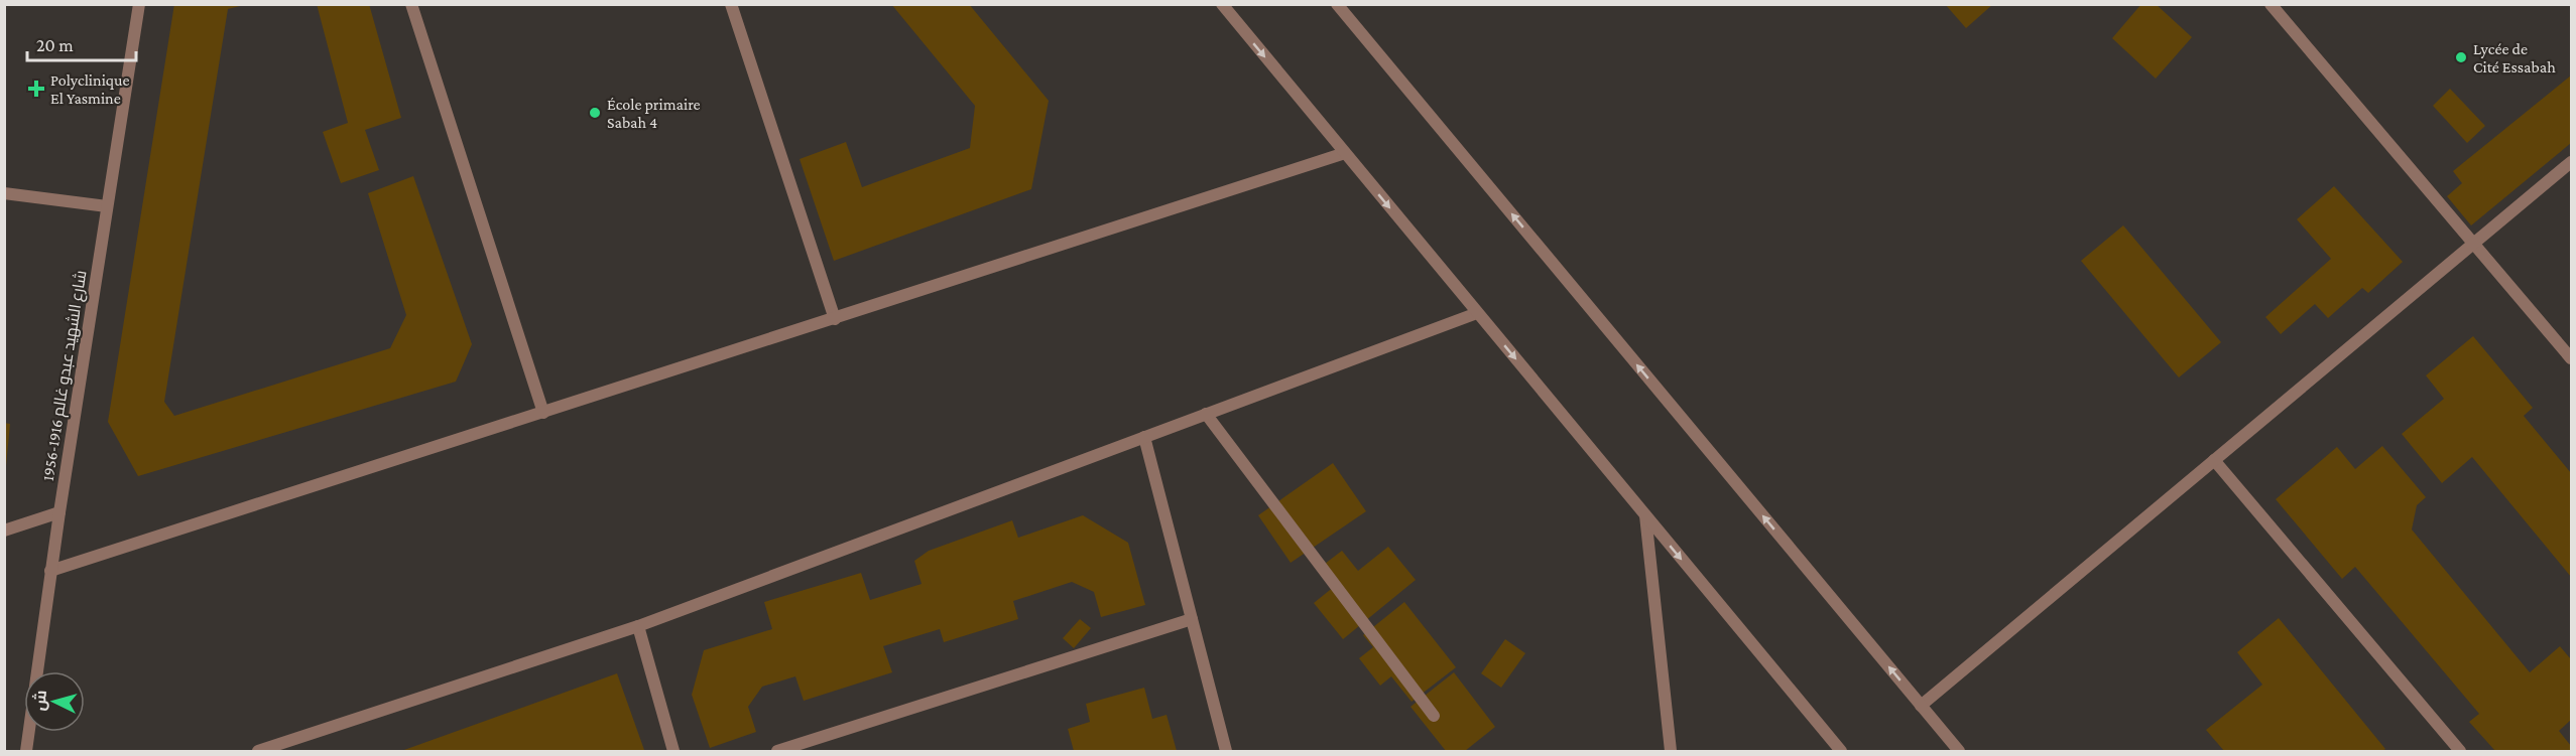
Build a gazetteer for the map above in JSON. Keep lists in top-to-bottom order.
{
  "streets": {
    "street": ["شارع الشهيد عبدو غالم 1916-1956"]
  },
  "places": {
    "other": ["Lycée de Cité Essabah", "École primaire Sabah 4"],
    "health": ["Polyclinique El Yasmine"]
  },
  "scale_bar": "20 m",
  "north": "left"
}
